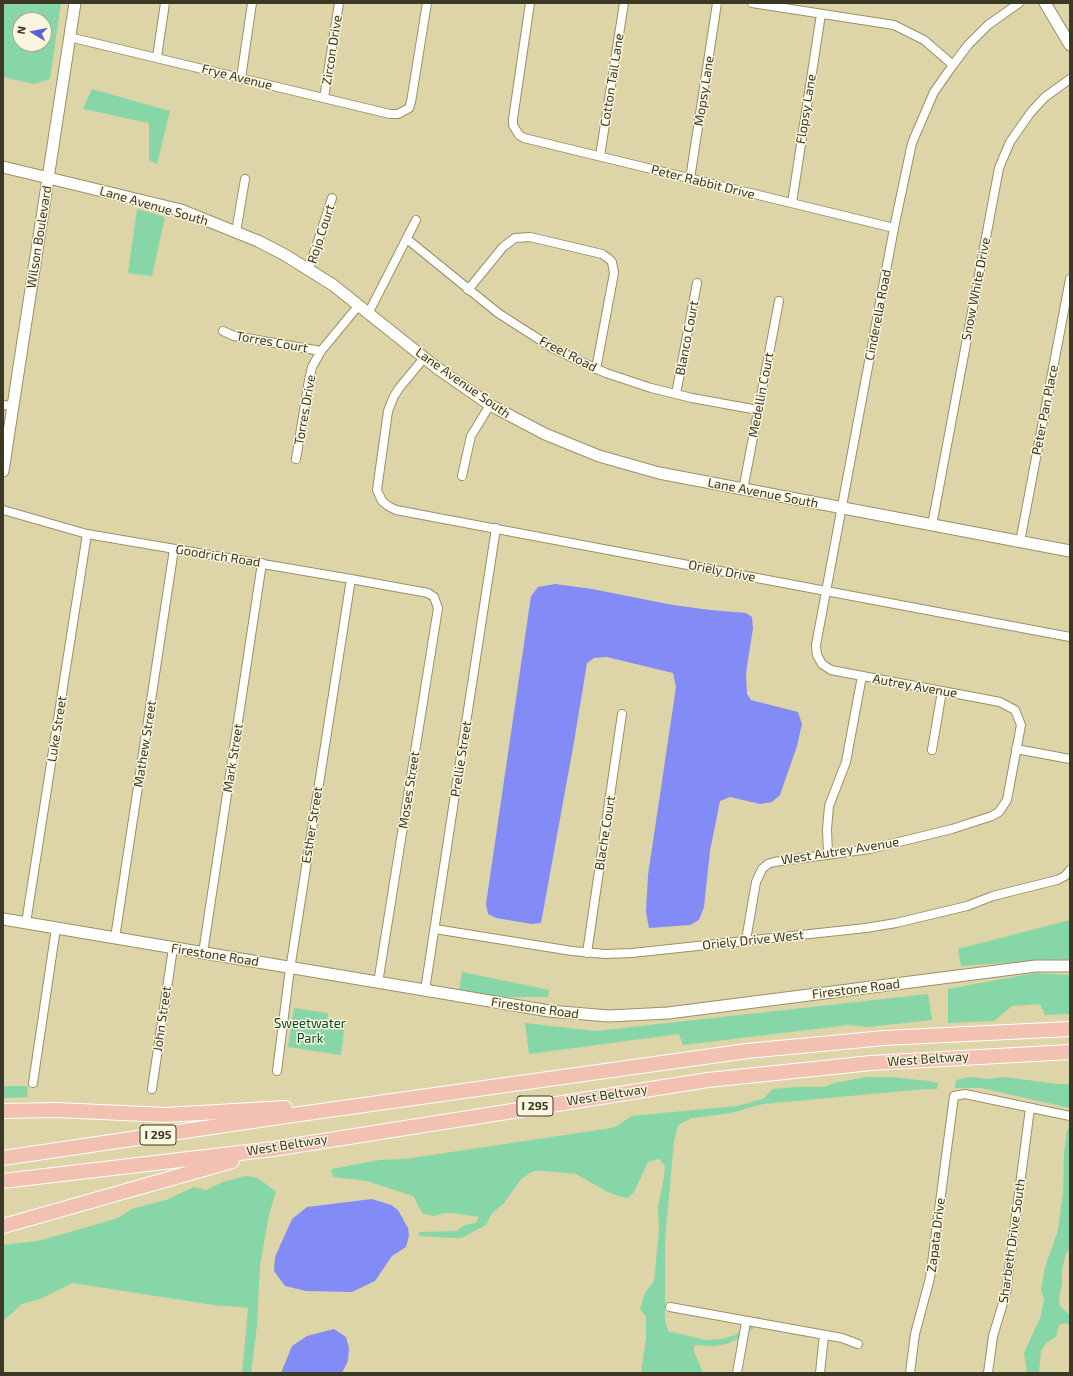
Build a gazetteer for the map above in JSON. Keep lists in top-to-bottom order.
{
  "streets": {
    "highway": ["West Beltway", "I 295"],
    "street": [
      "Zircon Drive",
      "Frye Avenue",
      "Cotton Tail Lane",
      "Mopsy Lane",
      "Flopsy Lane",
      "Peter Rabbit Drive",
      "Lane Avenue South",
      "Rojo Court",
      "Wilson Boulevard",
      "Snow White Drive",
      "Cinderella Road",
      "Blanco Court",
      "Torres Court",
      "Freel Road",
      "Medellin Court",
      "Torres Drive",
      "Peter Pan Place",
      "Goodrich Road",
      "Oriely Drive",
      "Autrey Avenue",
      "Luke Street",
      "Mathew Street",
      "Mark Street",
      "Prellie Street",
      "Moses Street",
      "Esther Street",
      "Blache Court",
      "West Autrey Avenue",
      "Oriely Drive West",
      "Firestone Road",
      "John Street",
      "Zapata Drive",
      "Sharbeth Drive South"
    ]
  },
  "crossings": [
    ["Zircon Drive", "Frye Avenue"],
    ["Frye Avenue", "Wilson Boulevard"],
    ["Cotton Tail Lane", "Peter Rabbit Drive"],
    ["Mopsy Lane", "Peter Rabbit Drive"],
    ["Flopsy Lane", "Peter Rabbit Drive"],
    ["Peter Rabbit Drive", "Cinderella Road"],
    ["Lane Avenue South", "Rojo Court"],
    ["Lane Avenue South", "Wilson Boulevard"],
    ["Lane Avenue South", "Snow White Drive"],
    ["Lane Avenue South", "Cinderella Road"],
    ["Lane Avenue South", "Medellin Court"],
    ["Lane Avenue South", "Torres Drive"],
    ["Lane Avenue South", "Peter Pan Place"],
    ["Lane Avenue South", "Oriely Drive"],
    ["Cinderella Road", "Oriely Drive"],
    ["Cinderella Road", "Autrey Avenue"],
    ["Blanco Court", "Freel Road"],
    ["Torres Court", "Torres Drive"],
    ["Freel Road", "Medellin Court"],
    ["Goodrich Road", "Luke Street"],
    ["Goodrich Road", "Mathew Street"],
    ["Goodrich Road", "Mark Street"],
    ["Goodrich Road", "Moses Street"],
    ["Goodrich Road", "Esther Street"],
    ["Oriely Drive", "Prellie Street"],
    ["Autrey Avenue", "West Autrey Avenue"],
    ["Luke Street", "Firestone Road"],
    ["Mathew Street", "Firestone Road"],
    ["Mark Street", "Firestone Road"],
    ["Prellie Street", "Oriely Drive West"],
    ["Prellie Street", "Firestone Road"],
    ["Moses Street", "Firestone Road"],
    ["Esther Street", "Firestone Road"],
    ["Blache Court", "Oriely Drive West"],
    ["West Autrey Avenue", "Oriely Drive West"],
    ["Firestone Road", "John Street"],
    ["Zapata Drive", "Sharbeth Drive South"]
  ],
  "parks": ["Sweetwater Park"],
  "north": "left"
}
